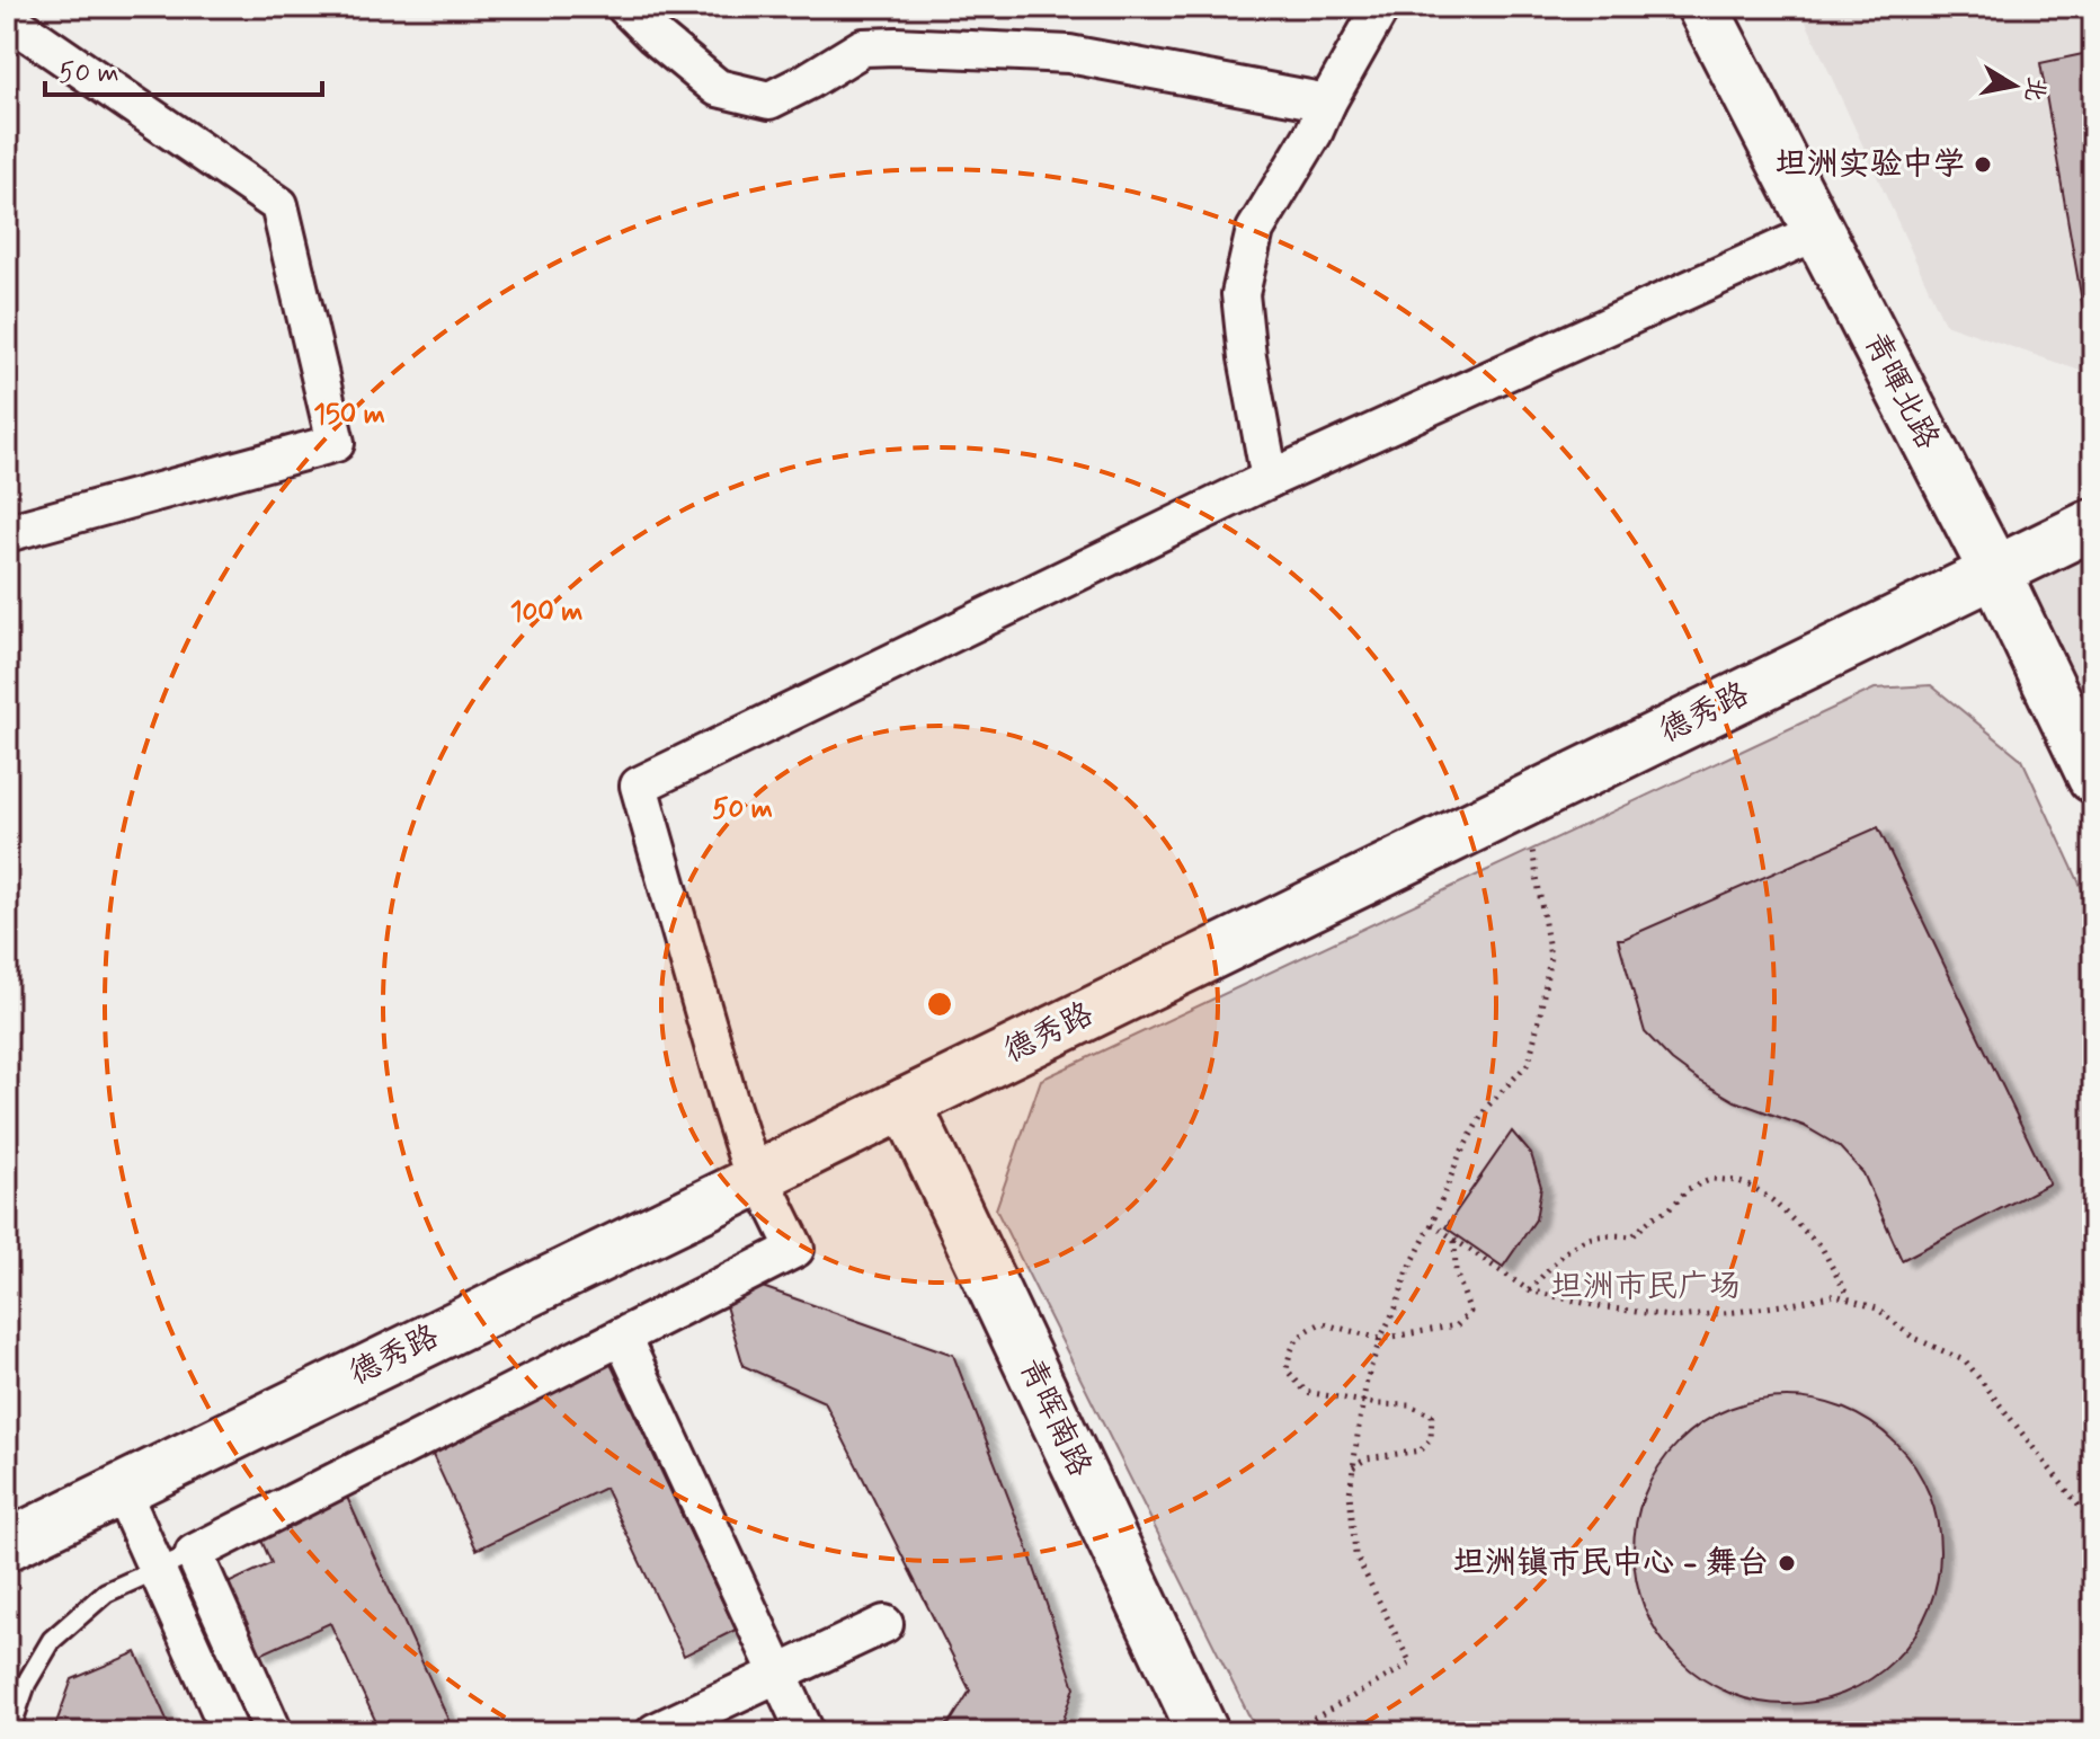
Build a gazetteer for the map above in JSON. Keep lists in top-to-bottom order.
{
  "streets": {
    "street": ["青暉北路", "德秀路", "青晖南路"]
  },
  "crossings": [
    ["青暉北路", "德秀路"],
    ["德秀路", "青晖南路"]
  ],
  "parks": ["坦洲市民广场"],
  "places": ["坦洲实验中学", "坦洲镇市民中心 - 舞台"],
  "scale_bar": "50 m",
  "north": "right",
  "rings": ["150 m", "100 m", "50 m"]
}
